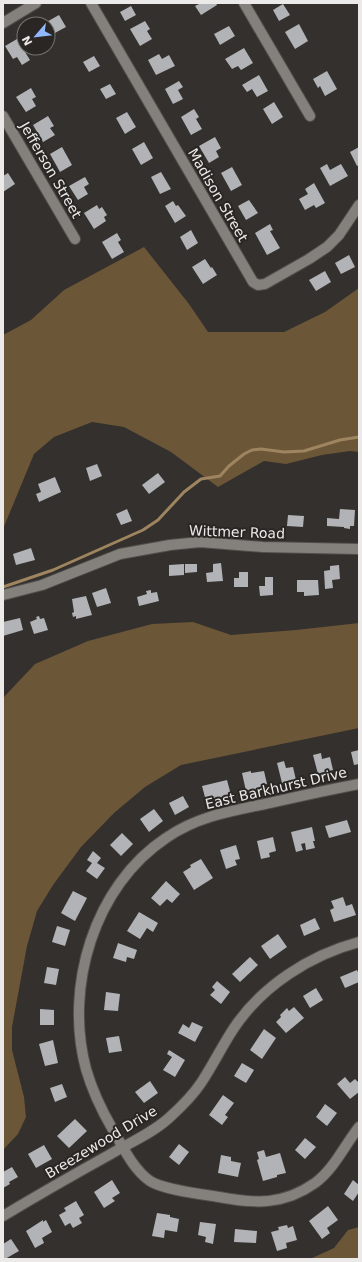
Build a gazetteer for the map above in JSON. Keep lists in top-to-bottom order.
{
  "streets": {
    "street": [
      "Jefferson Street",
      "Madison Street",
      "Wittmer Road",
      "East Barkhurst Drive",
      "Breezewood Drive"
    ]
  },
  "crossings": [
    ["East Barkhurst Drive", "Breezewood Drive"]
  ],
  "north": "bottom left"
}
